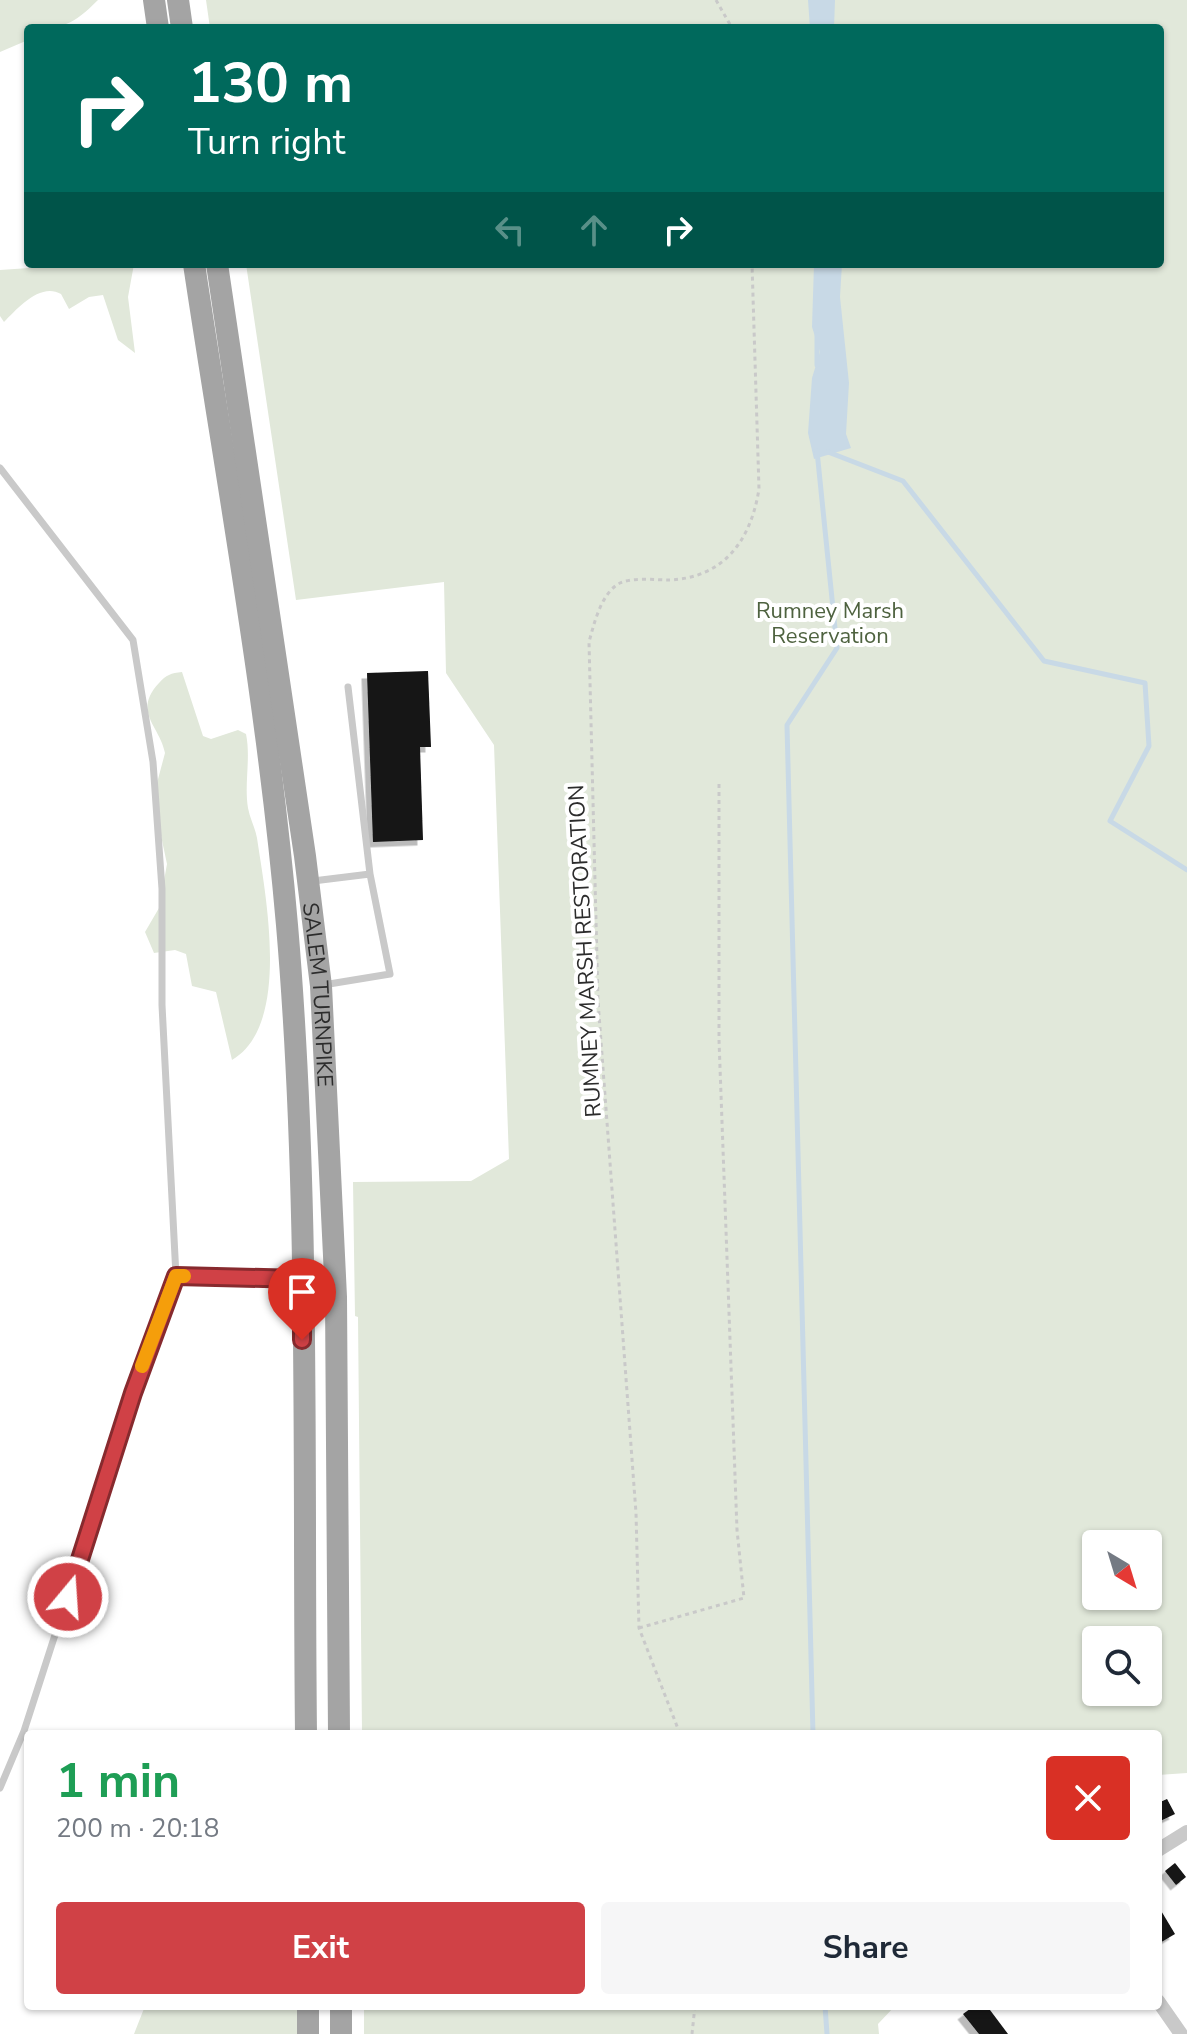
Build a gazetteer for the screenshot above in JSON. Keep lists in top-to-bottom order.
{
  "streets": {
    "main road": ["SALEM TURNPIKE"],
    "path": ["RUMNEY MARSH RESTORATION"]
  },
  "parks": ["Rumney Marsh Reservation"],
  "north": "bottom right",
  "page": {
    "turn": ["130 m", "Turn right"],
    "heading": ["1 min", "200 m · 20:18"],
    "buttons": ["Exit", "Share"]
  }
}
